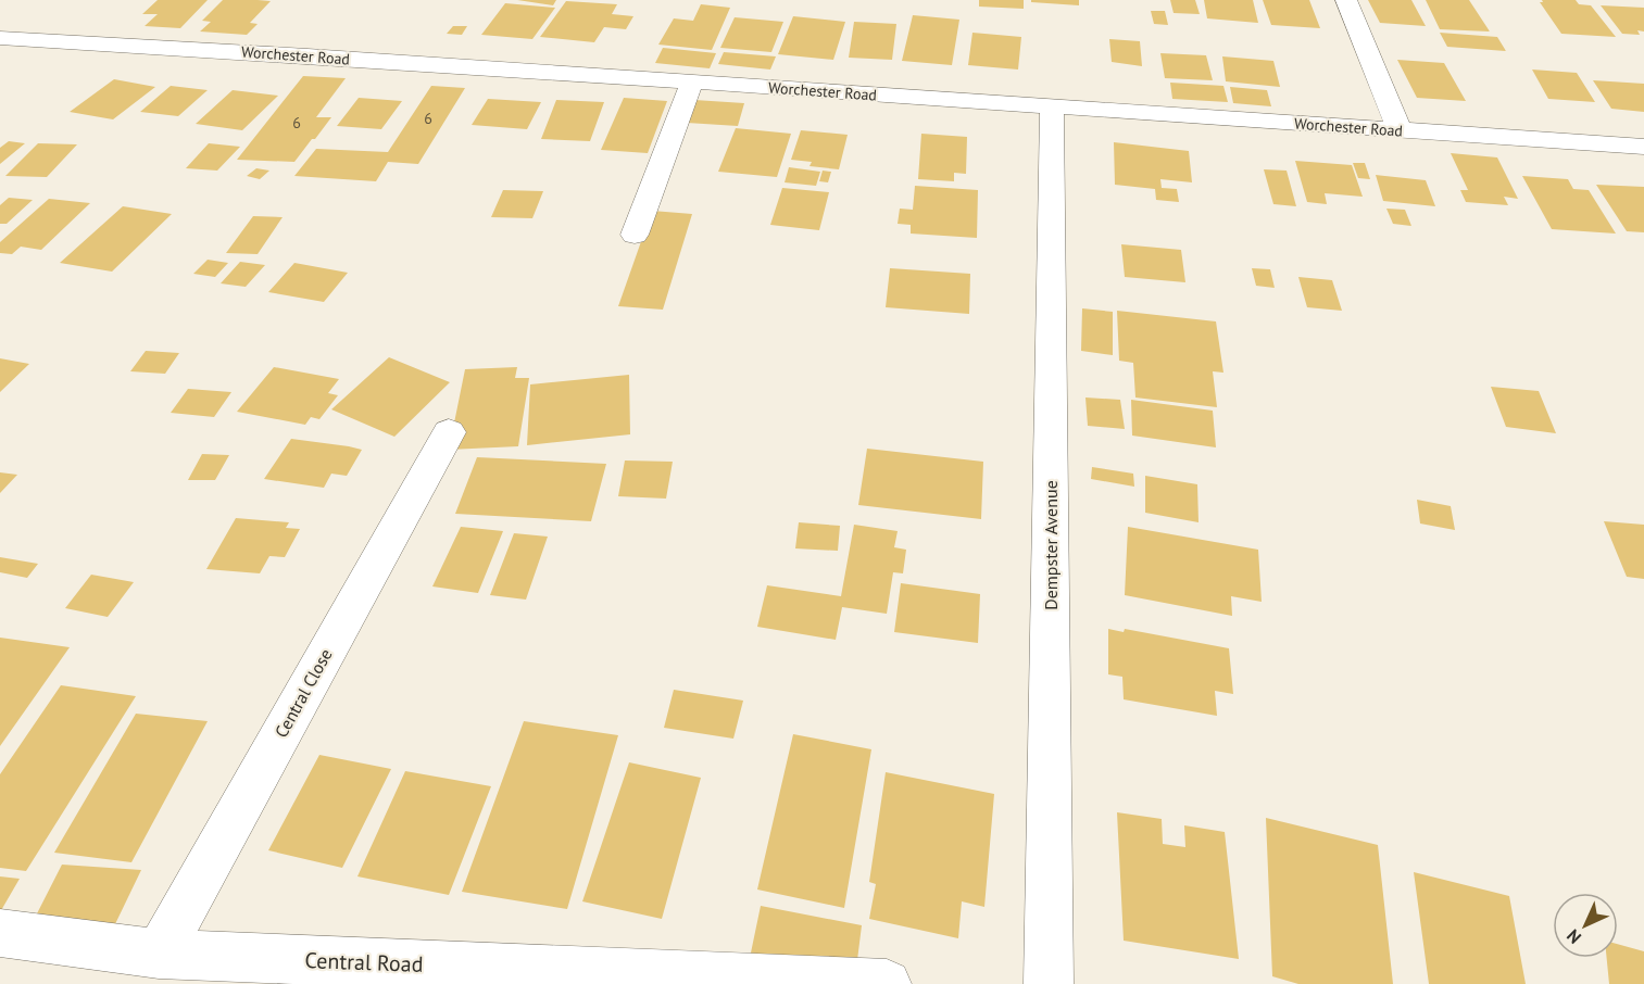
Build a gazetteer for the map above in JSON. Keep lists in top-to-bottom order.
{
  "streets": {
    "street": [
      "Worchester Road",
      "Dempster Avenue",
      "Central Close",
      "Central Road"
    ]
  },
  "crossings": [
    ["Worchester Road", "Dempster Avenue"],
    ["Central Close", "Central Road"]
  ],
  "house_numbers": ["6", "6"],
  "north": "bottom left"
}
